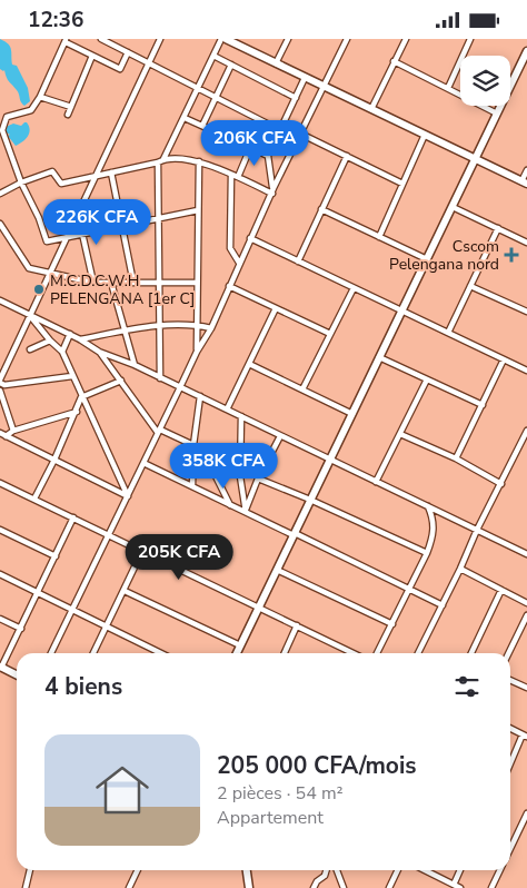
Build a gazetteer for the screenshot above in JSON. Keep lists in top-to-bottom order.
{
  "places": {
    "health": ["Cscom Pelengana nord"],
    "other": ["M.C.D.C.W.H PELENGANA [1er C]"]
  },
  "page": {
    "status": "12:36",
    "price": [
      "206K CFA",
      "226K CFA",
      "358K CFA",
      "205K CFA"
    ],
    "heading": "4 biens",
    "list": [
      {
        "name": "205 000 CFA/mois",
        "note": "2 pièces · 54 m² · Appartement"
      }
    ]
  }
}
